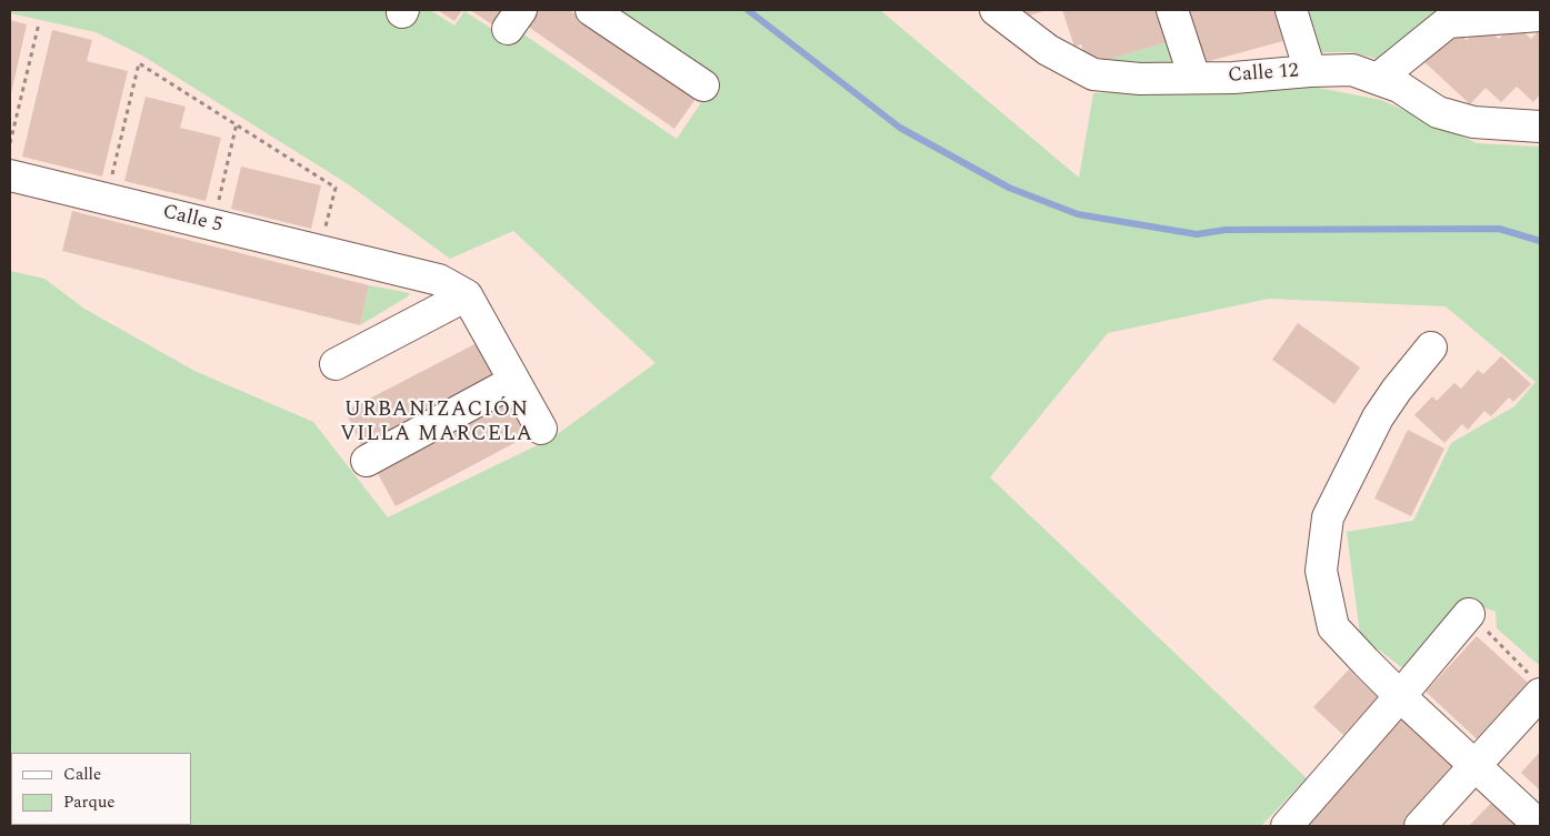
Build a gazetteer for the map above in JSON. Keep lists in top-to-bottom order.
{
  "streets": {
    "street": ["Calle 12", "Calle 5"]
  },
  "districts": ["URBANIZACIÓN VILLA MARCELA"],
  "legend": ["Calle", "Parque"]
}
